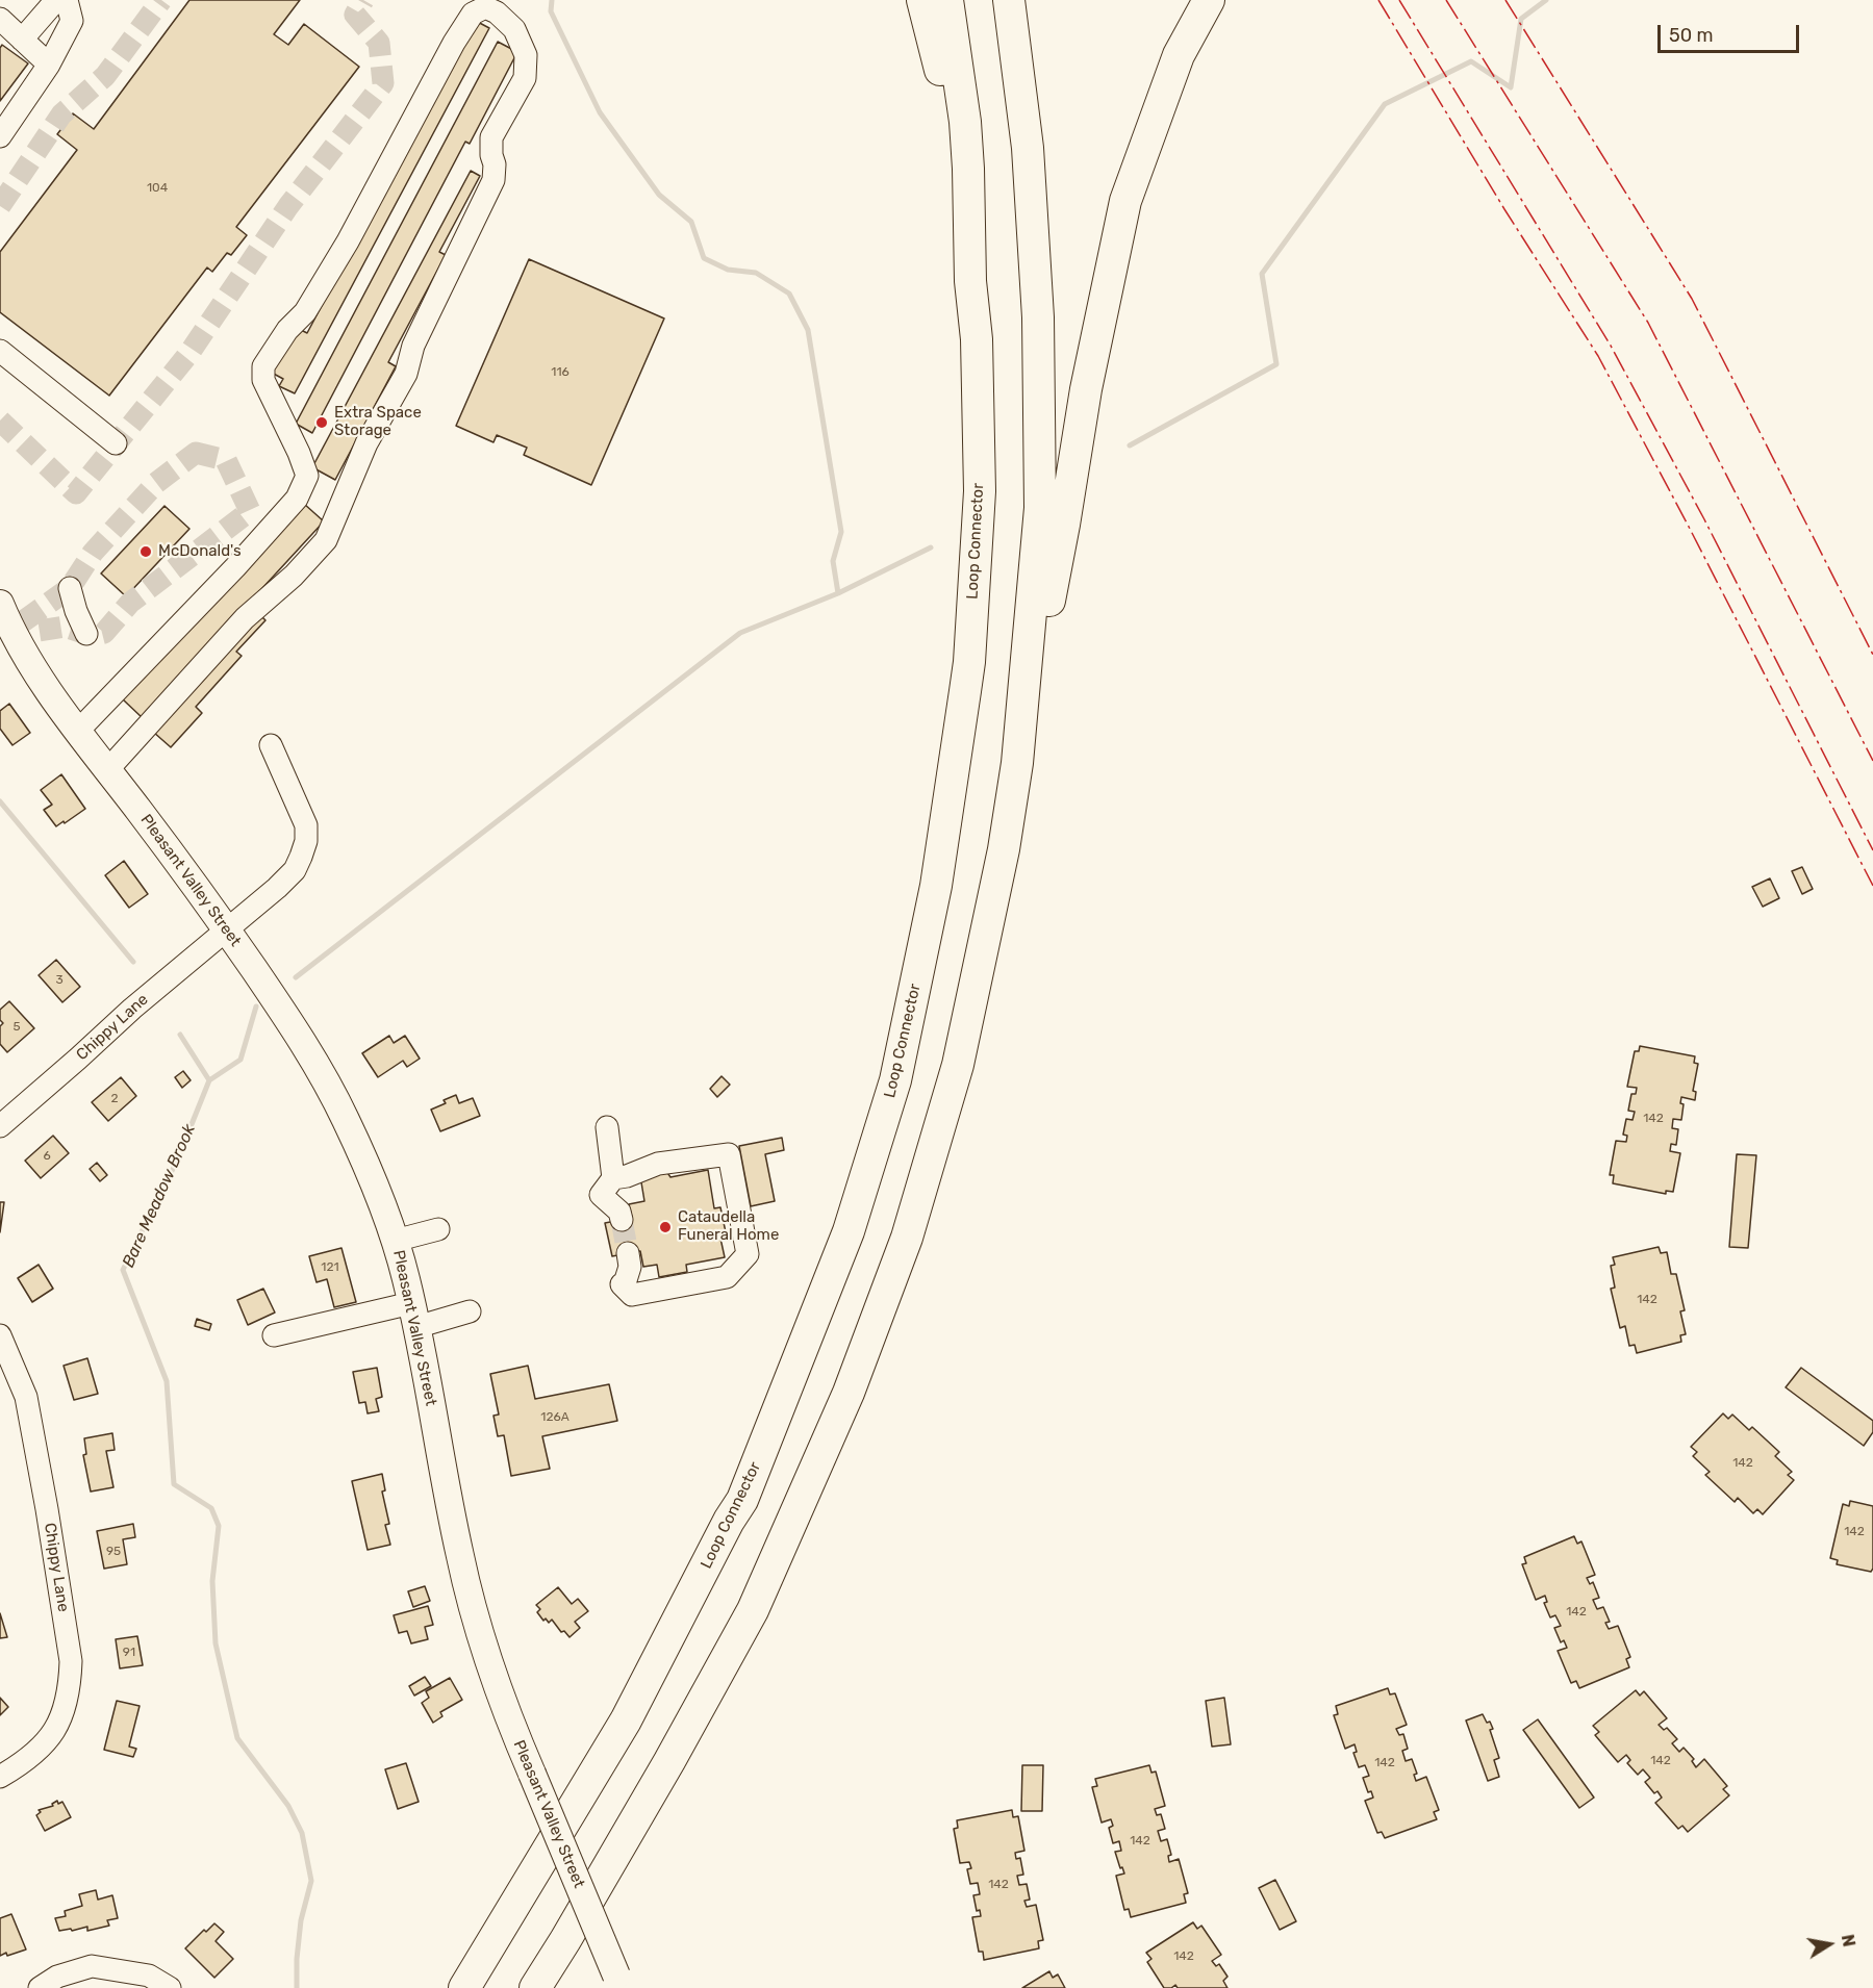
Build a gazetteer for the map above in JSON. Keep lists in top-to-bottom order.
{
  "streets": {
    "highway": ["Loop Connector"],
    "main road": ["Pleasant Valley Street"],
    "street": ["Chippy Lane"]
  },
  "crossings": [
    ["Pleasant Valley Street", "Chippy Lane"]
  ],
  "water": ["Bare Meadow Brook"],
  "places": ["Extra Space Storage", "McDonald's", "Cataudella Funeral Home"],
  "house_numbers": [
    "104",
    "116",
    "3",
    "5",
    "2",
    "142",
    "6",
    "121",
    "142",
    "126A",
    "142",
    "142",
    "95",
    "142",
    "91",
    "142",
    "142",
    "142",
    "142",
    "142"
  ],
  "scale_bar": "50 m",
  "north": "right"
}
